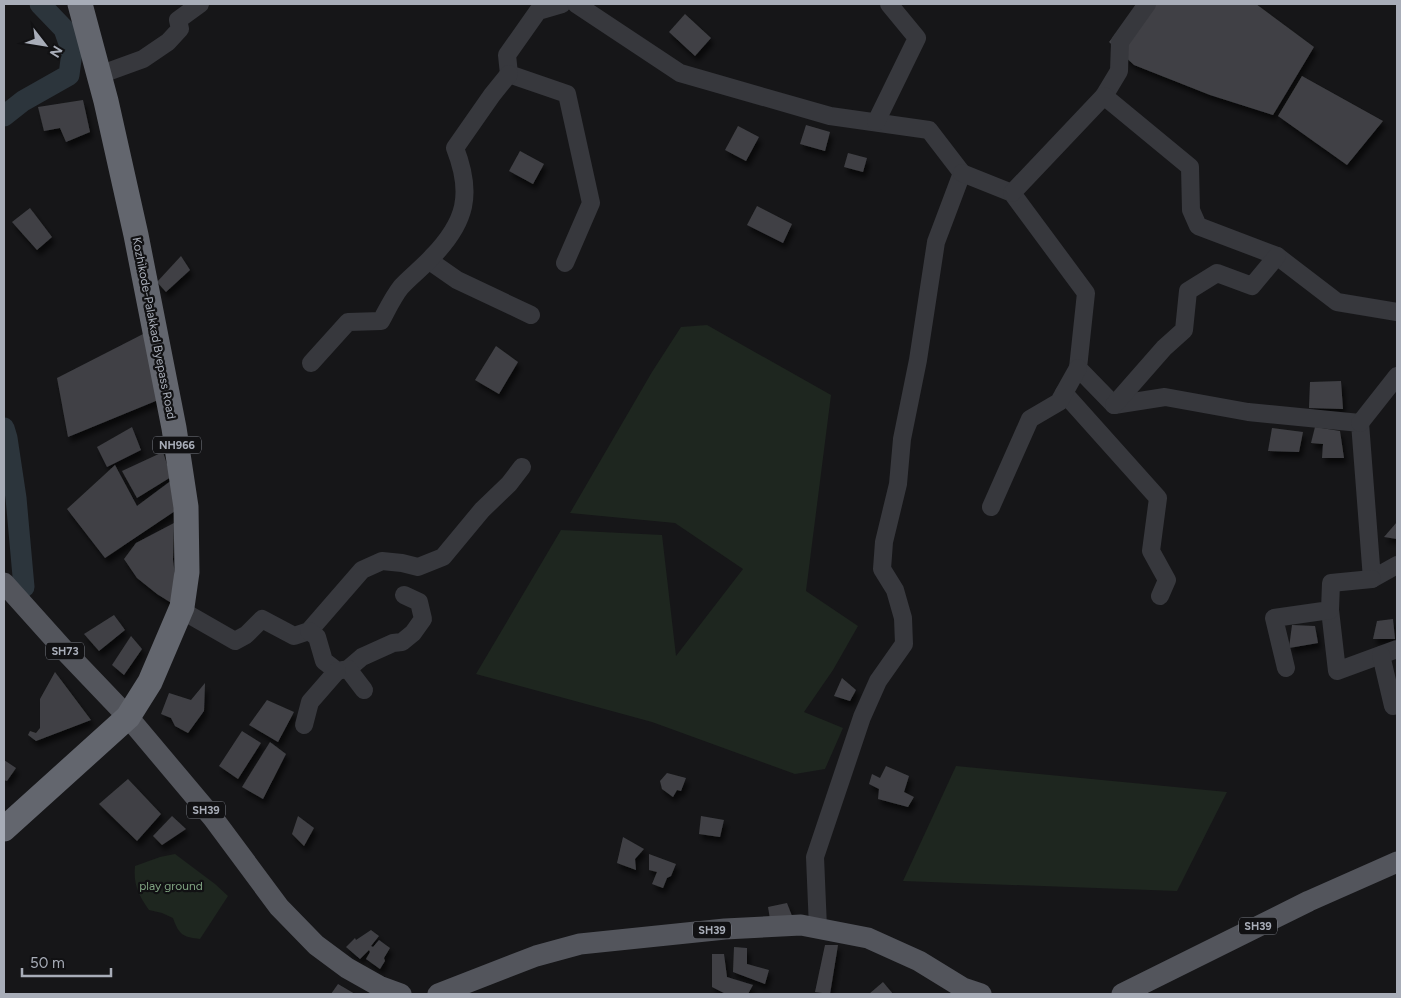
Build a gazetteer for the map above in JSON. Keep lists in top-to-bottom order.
{
  "streets": {
    "highway": ["Kozhikode-Palakkad Byepass Road", "NH966"],
    "main road": ["SH73", "SH39"]
  },
  "crossings": [
    ["Kozhikode-Palakkad Byepass Road", "SH73"],
    ["Kozhikode-Palakkad Byepass Road", "SH39"],
    ["SH73", "SH39"]
  ],
  "parks": ["play ground"],
  "scale_bar": "50 m",
  "north": "bottom right"
}
